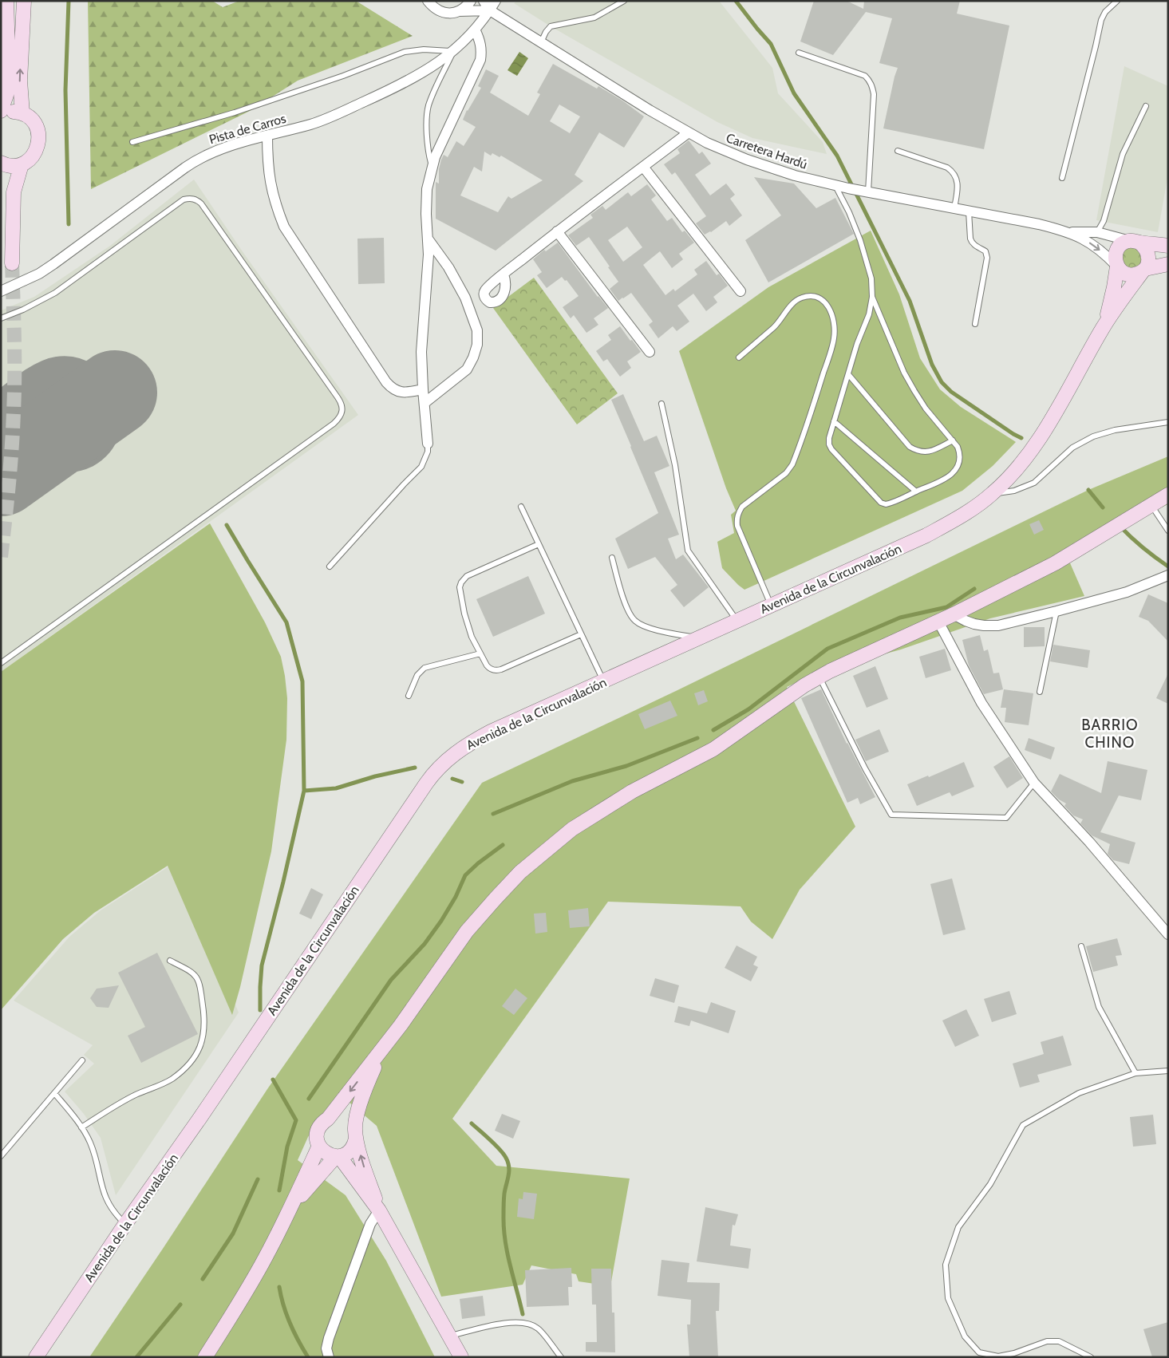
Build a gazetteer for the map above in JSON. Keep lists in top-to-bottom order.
{
  "streets": {
    "main road": ["Avenida de la Circunvalación"],
    "street": ["Pista de Carros", "Carretera Hardú"]
  },
  "crossings": [
    ["Pista de Carros", "Carretera Hardú"]
  ],
  "districts": ["BARRIO CHINO"]
}
